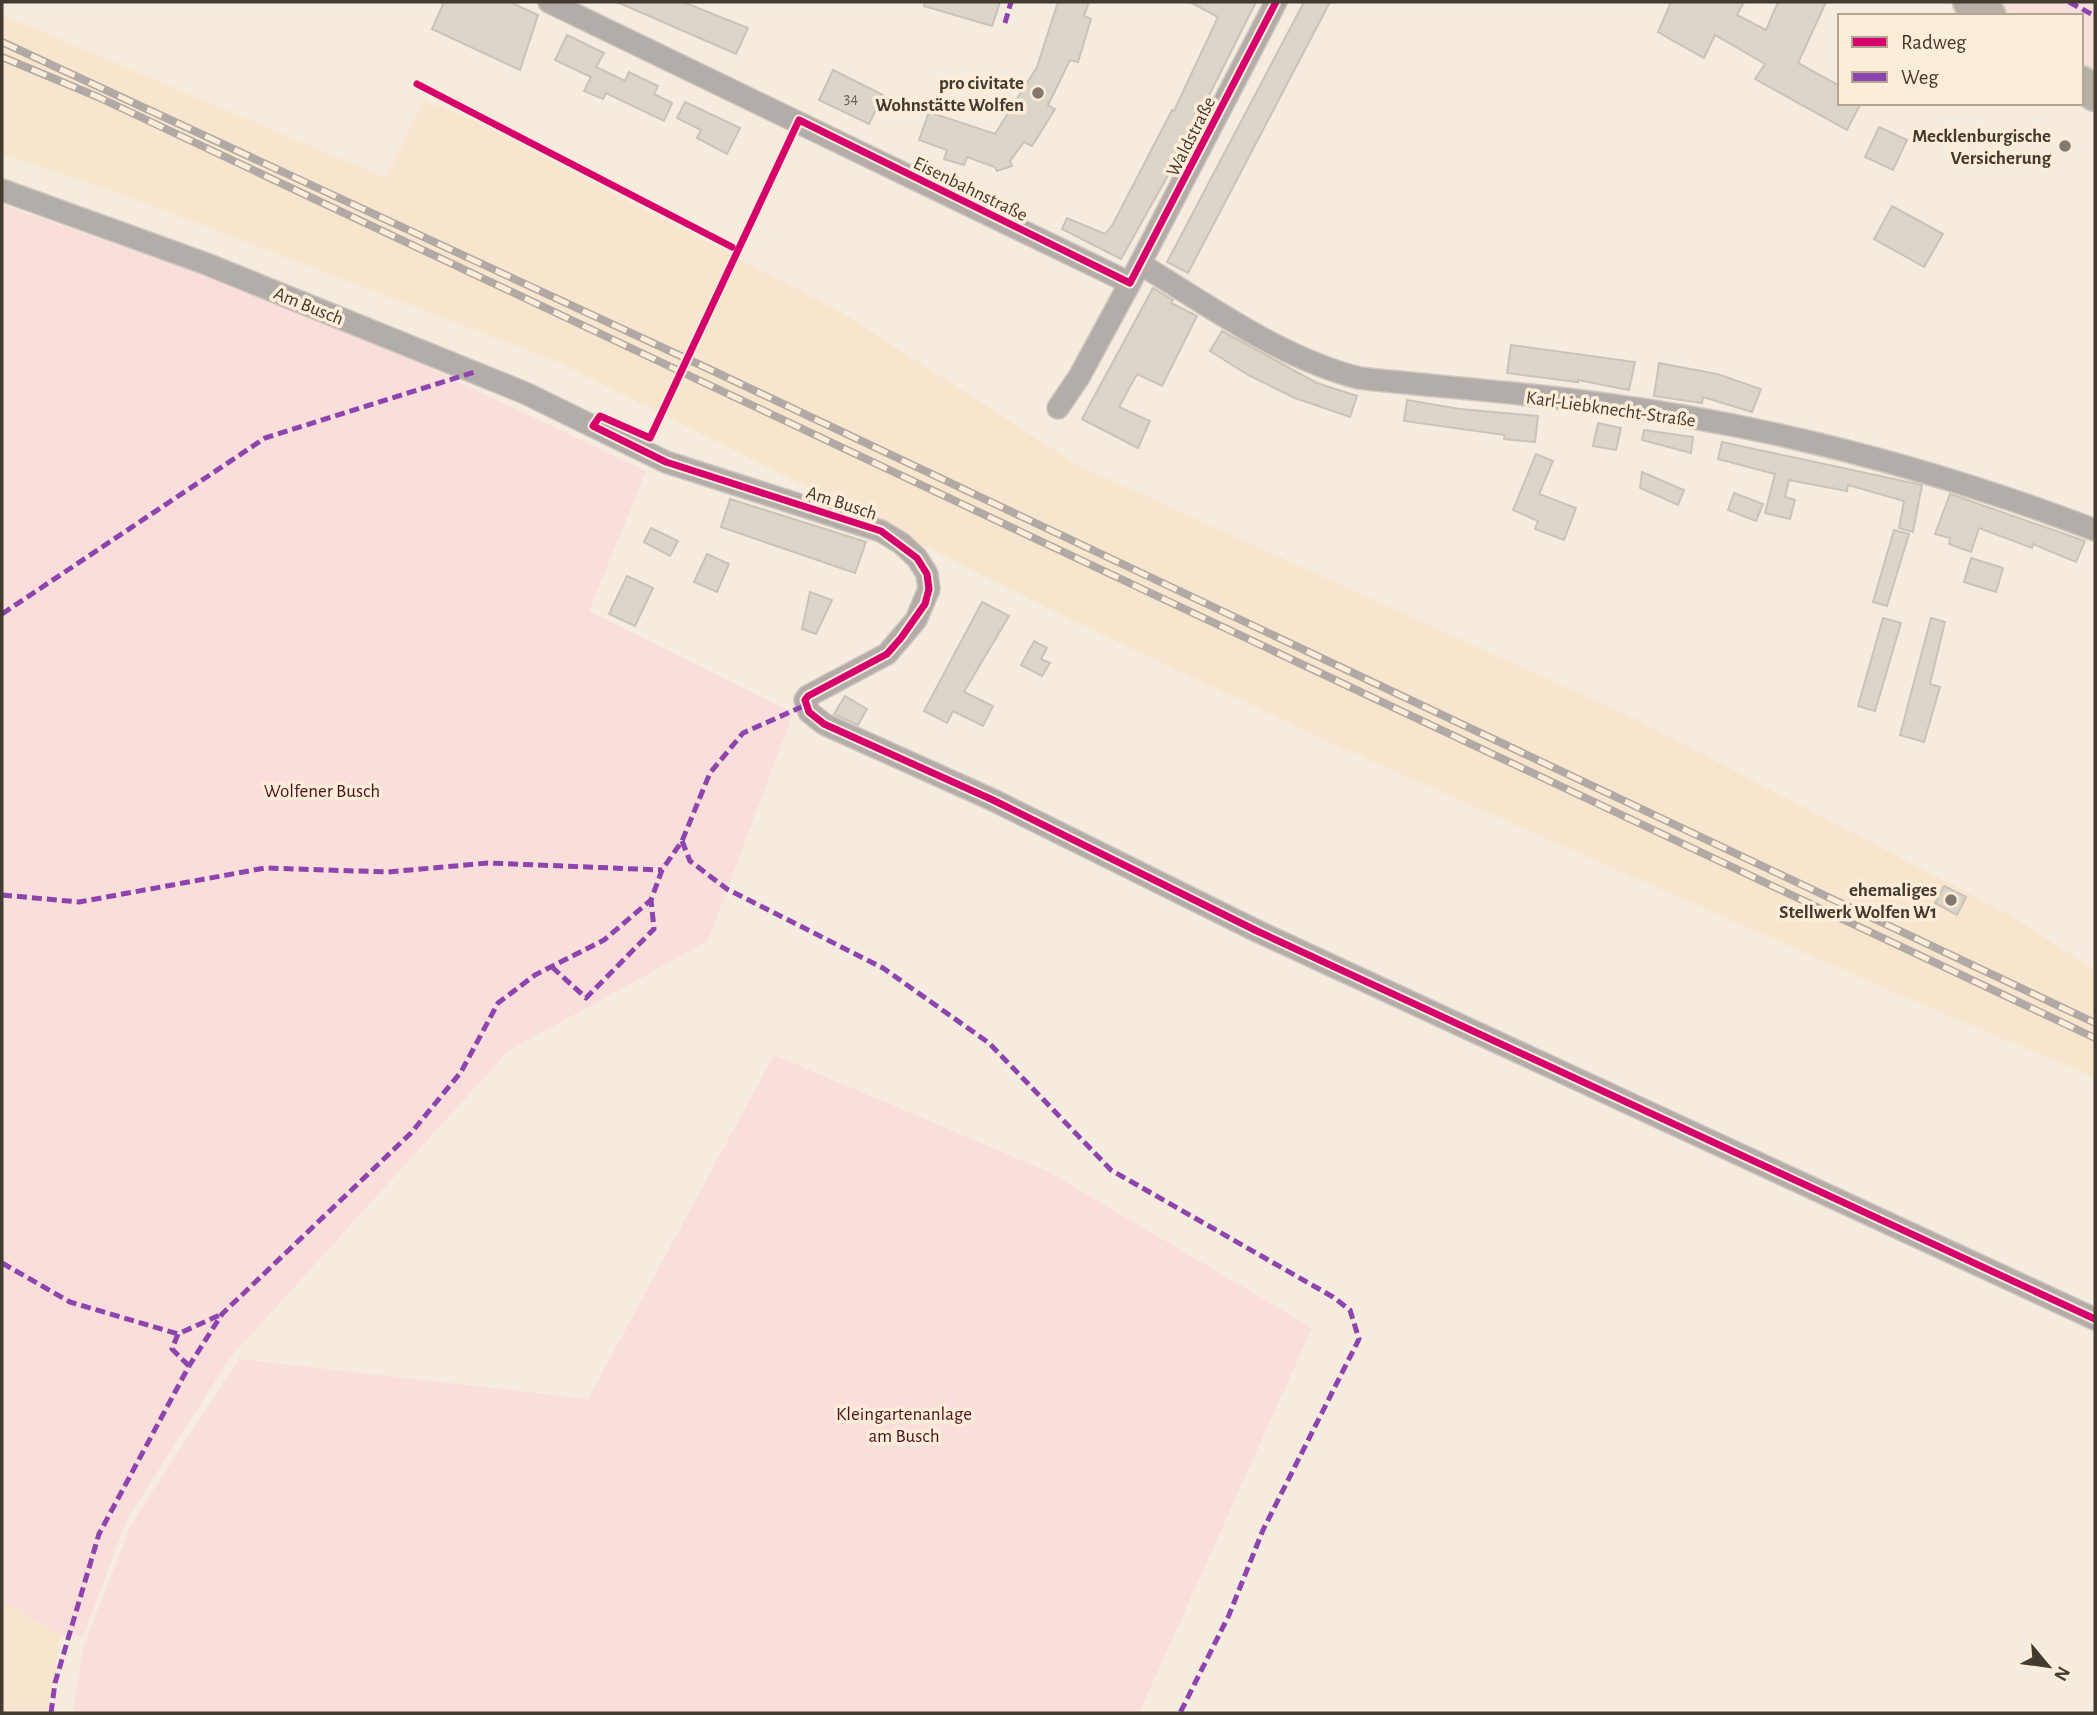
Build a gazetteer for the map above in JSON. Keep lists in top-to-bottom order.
{
  "streets": {
    "street": [
      "Waldstraße",
      "Eisenbahnstraße",
      "Am Busch",
      "Karl-Liebknecht-Straße"
    ]
  },
  "crossings": [
    ["Waldstraße", "Eisenbahnstraße"],
    ["Waldstraße", "Karl-Liebknecht-Straße"],
    ["Eisenbahnstraße", "Karl-Liebknecht-Straße"]
  ],
  "parks": ["Wolfener Busch", "Kleingartenanlage am Busch"],
  "places": ["pro civitate Wohnstätte Wolfen", "Mecklenburgische Versicherung", "ehemaliges Stellwerk Wolfen W1"],
  "house_numbers": ["34"],
  "legend": ["Radweg", "Weg"],
  "north": "bottom right"
}
